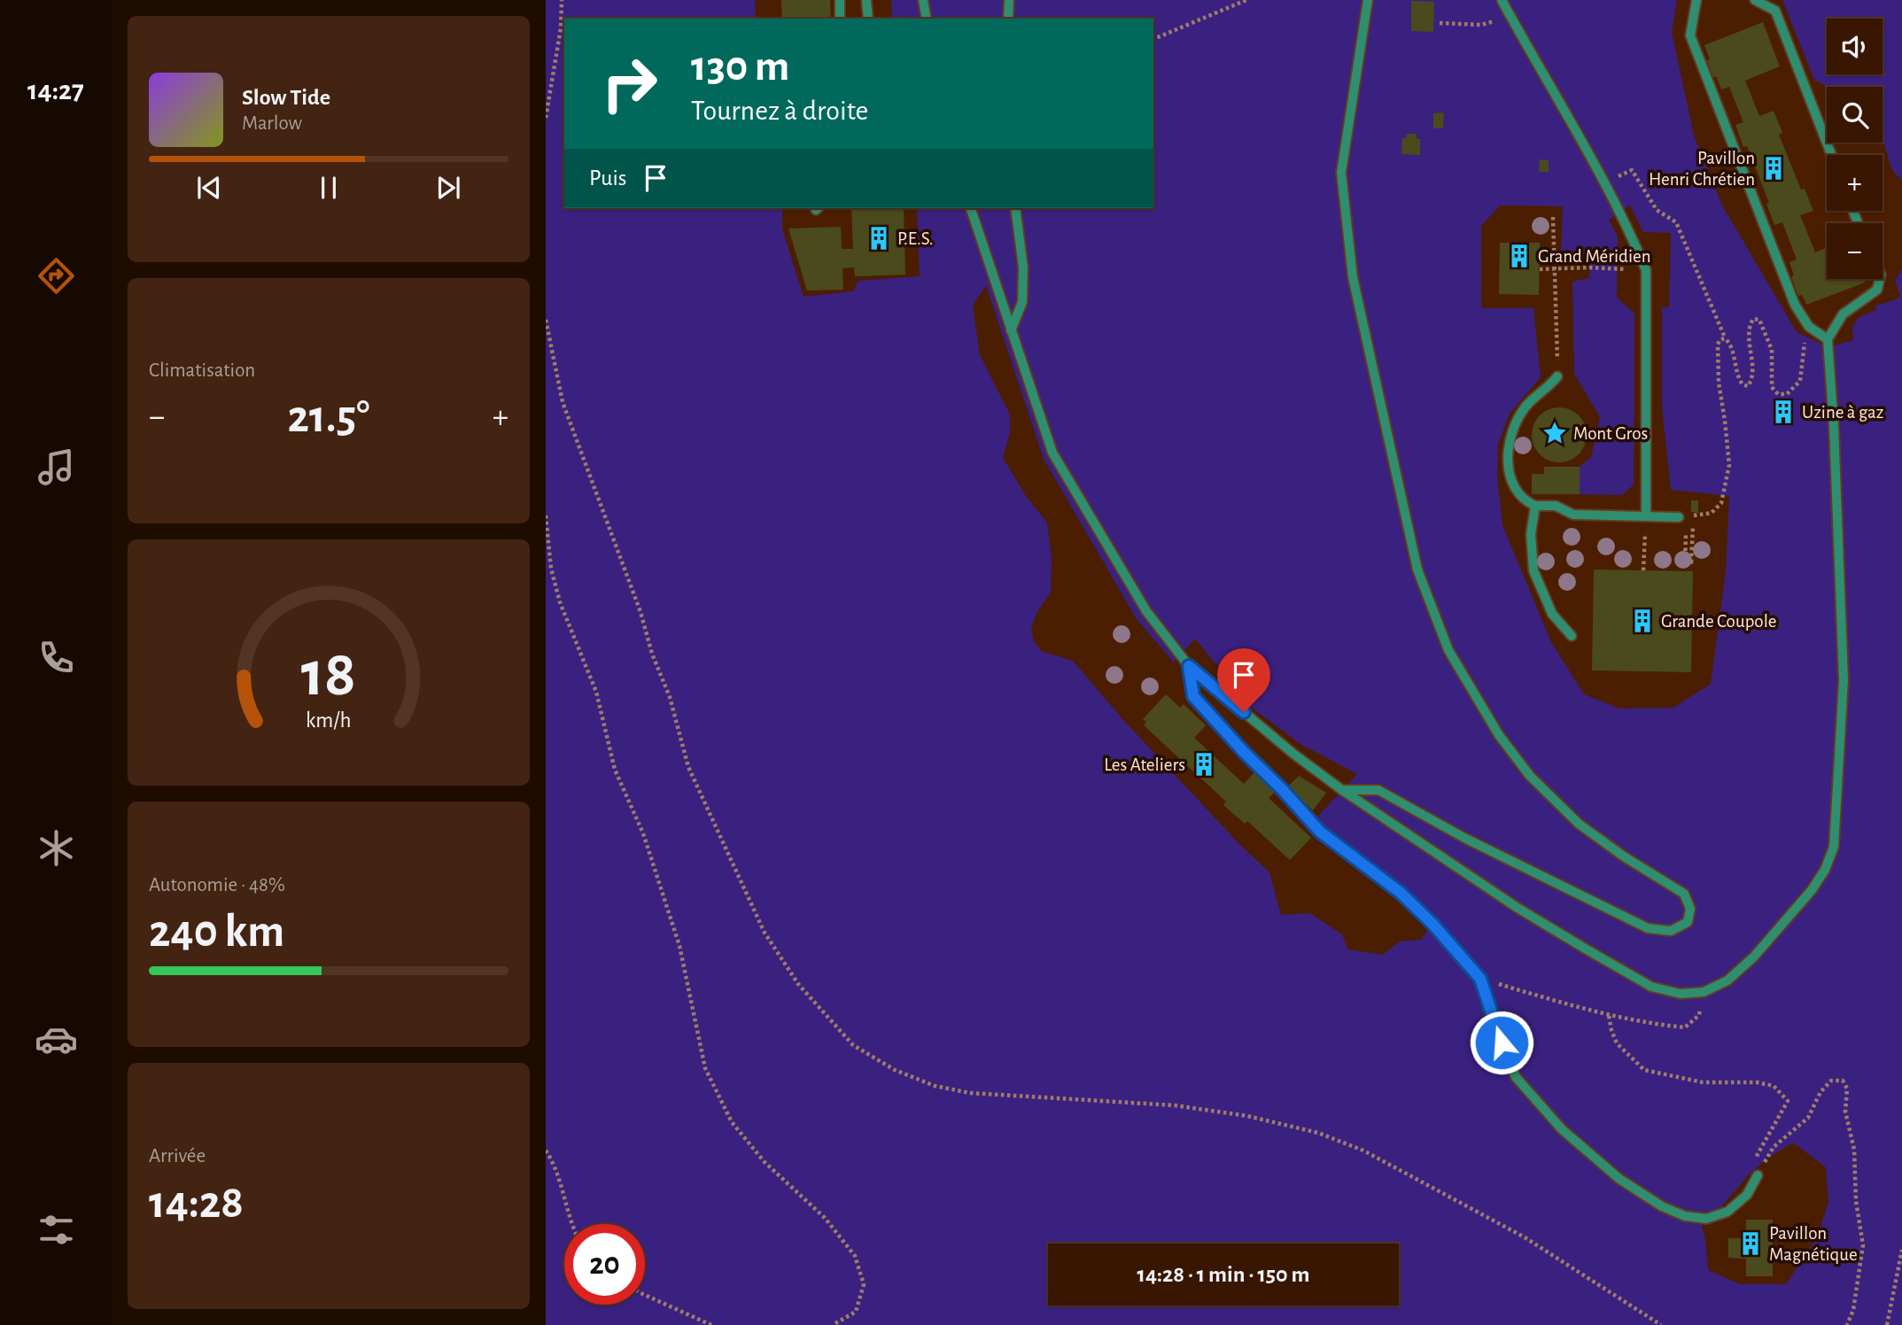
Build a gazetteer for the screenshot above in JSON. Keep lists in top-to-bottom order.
{
  "places": {
    "building": [
      "Pavillon Henri Chrétien",
      "P.E.S.",
      "Grand Méridien",
      "Uzine à gaz",
      "Grande Coupole",
      "Les Ateliers",
      "Pavillon Magnétique"
    ],
    "place": ["Mont Gros"]
  },
  "page": {
    "tabs": "14:27",
    "map_buttons": ["+", "−"],
    "turn": ["130 m", "Tournez à droite"],
    "song": ["Slow Tide", "Marlow"],
    "then": "Puis",
    "tile": [
      "Climatisation",
      ["Autonomie · 48%", "240 km"],
      ["Arrivée", "14:28"]
    ],
    "heat": ["−", "21.5°", "+"],
    "limit": "20",
    "trip": "14:28 · 1 min · 150 m",
    "gauge": ["18", "km/h"]
  }
}
